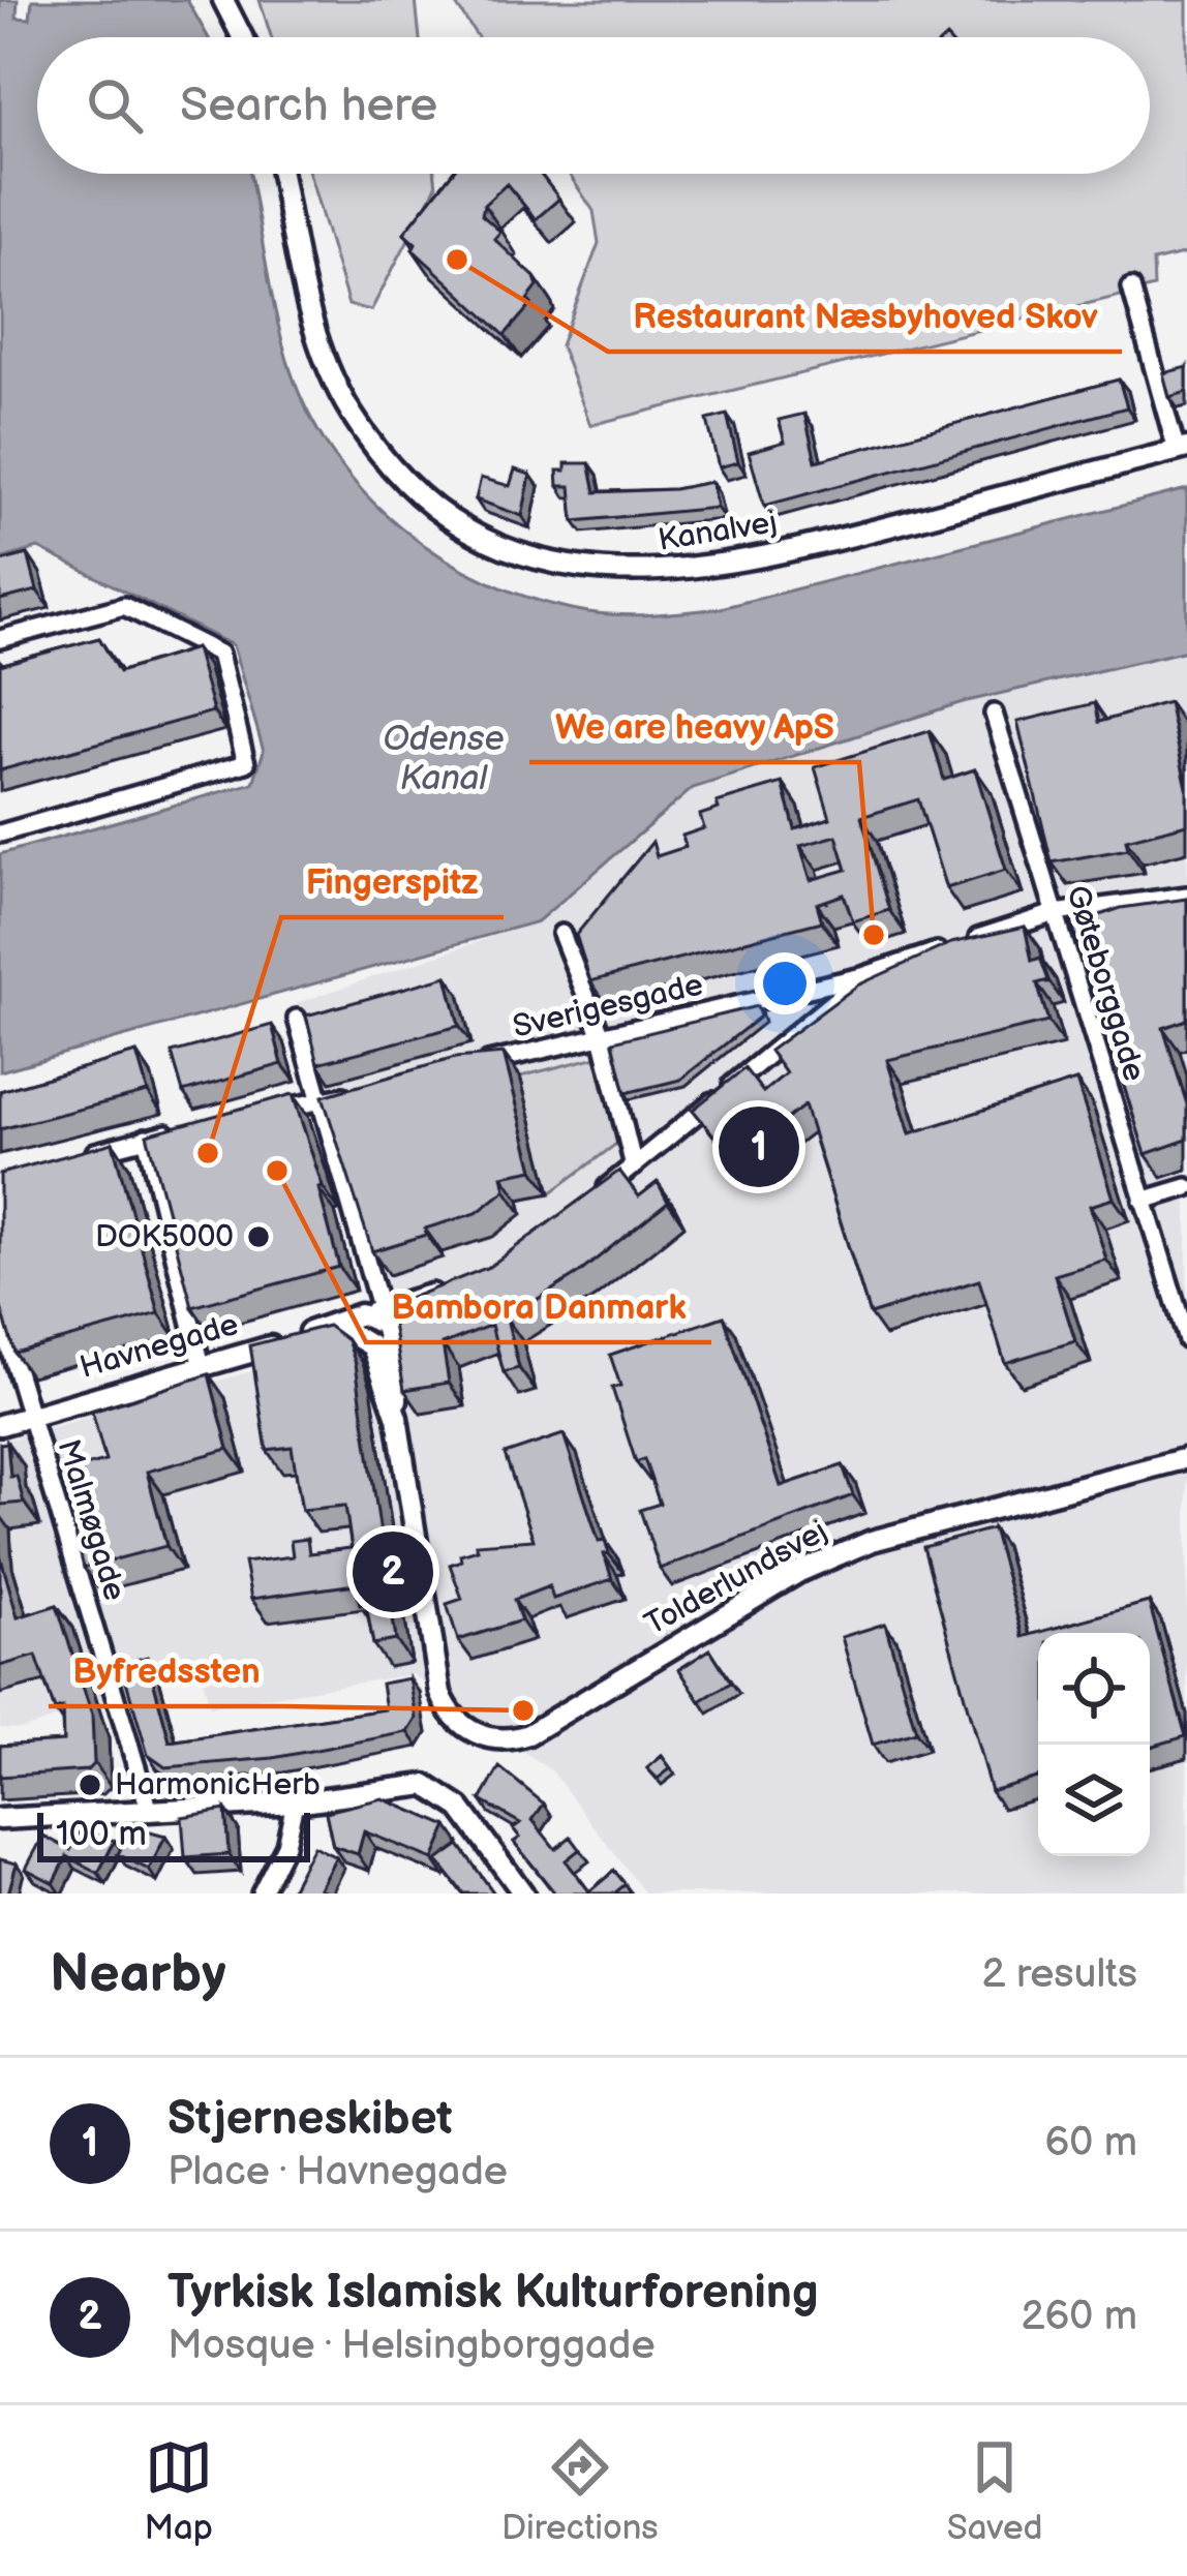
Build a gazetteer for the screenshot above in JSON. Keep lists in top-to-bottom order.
{
  "streets": {
    "street": [
      "Kanalvej",
      "Gøteborggade",
      "Sverigesgade",
      "Havnegade",
      "Malmøgade",
      "Tolderlundsvej"
    ]
  },
  "crossings": [
    ["Havnegade", "Malmøgade"],
    ["Havnegade", "Tolderlundsvej"]
  ],
  "water": ["Odense Kanal"],
  "places": [
    "Restaurant Næsbyhoved Skov",
    "We are heavy ApS",
    "Fingerspitz",
    "Bambora Danmark",
    "DOK5000",
    "Byfredssten",
    "HarmonicHerb"
  ],
  "scale_bar": "100 m",
  "page": {
    "search": "Search here",
    "pins": ["1", "2"],
    "scale": "100 m",
    "heading": ["Nearby", "2 results"],
    "list": [
      {
        "mark": "1",
        "name": "Stjerneskibet",
        "note": "Place · Havnegade",
        "value": "60 m"
      },
      {
        "mark": "2",
        "name": "Tyrkisk Islamisk Kulturforening",
        "note": "Mosque · Helsingborggade",
        "value": "260 m"
      }
    ],
    "nav": ["Map", "Directions", "Saved"]
  }
}
